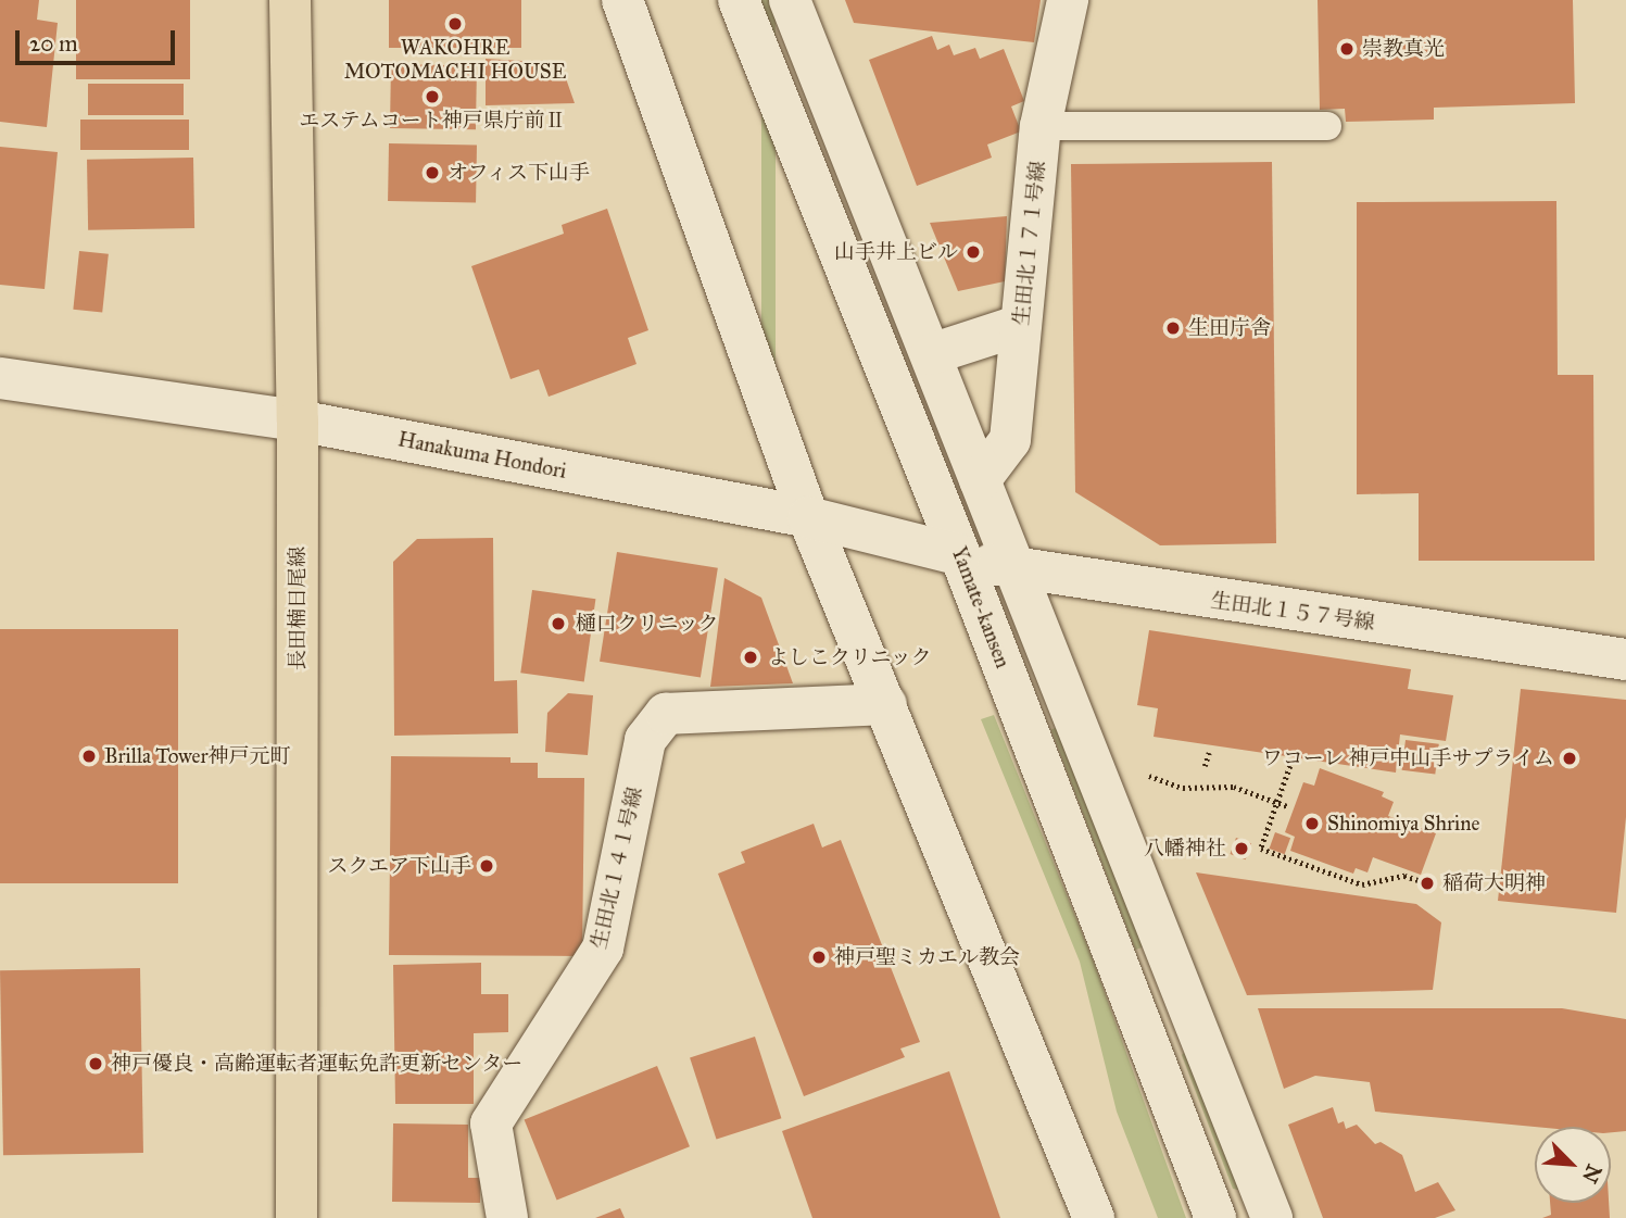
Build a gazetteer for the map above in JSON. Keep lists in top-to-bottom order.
{
  "streets": {
    "main road": ["長田楠日尾線"],
    "street": [
      "生田北１７１号線",
      "Hanakuma Hondori",
      "Yamate-kansen",
      "生田北１５７号線",
      "生田北１４１号線"
    ]
  },
  "crossings": [
    ["Hanakuma Hondori", "Yamate-kansen"],
    ["Hanakuma Hondori", "長田楠日尾線"],
    ["Hanakuma Hondori", "生田北１５７号線"],
    ["Yamate-kansen", "生田北１５７号線"]
  ],
  "places": [
    "WAKOHRE MOTOMACHI HOUSE",
    "崇教真光",
    "エステムコート神戸県庁前Ⅱ",
    "オフィス下山手",
    "山手井上ビル",
    "生田庁舎",
    "樋口クリニック",
    "よしこクリニック",
    "Brilla Tower神戸元町",
    "ワコーレ 神戸中山手サプライム",
    "Shinomiya Shrine",
    "八幡神社",
    "スクエア下山手",
    "稲荷大明神",
    "神戸聖ミカエル教会",
    "神戸優良・高齢運転者運転免許更新センター"
  ],
  "scale_bar": "20 m",
  "north": "bottom right"
}
